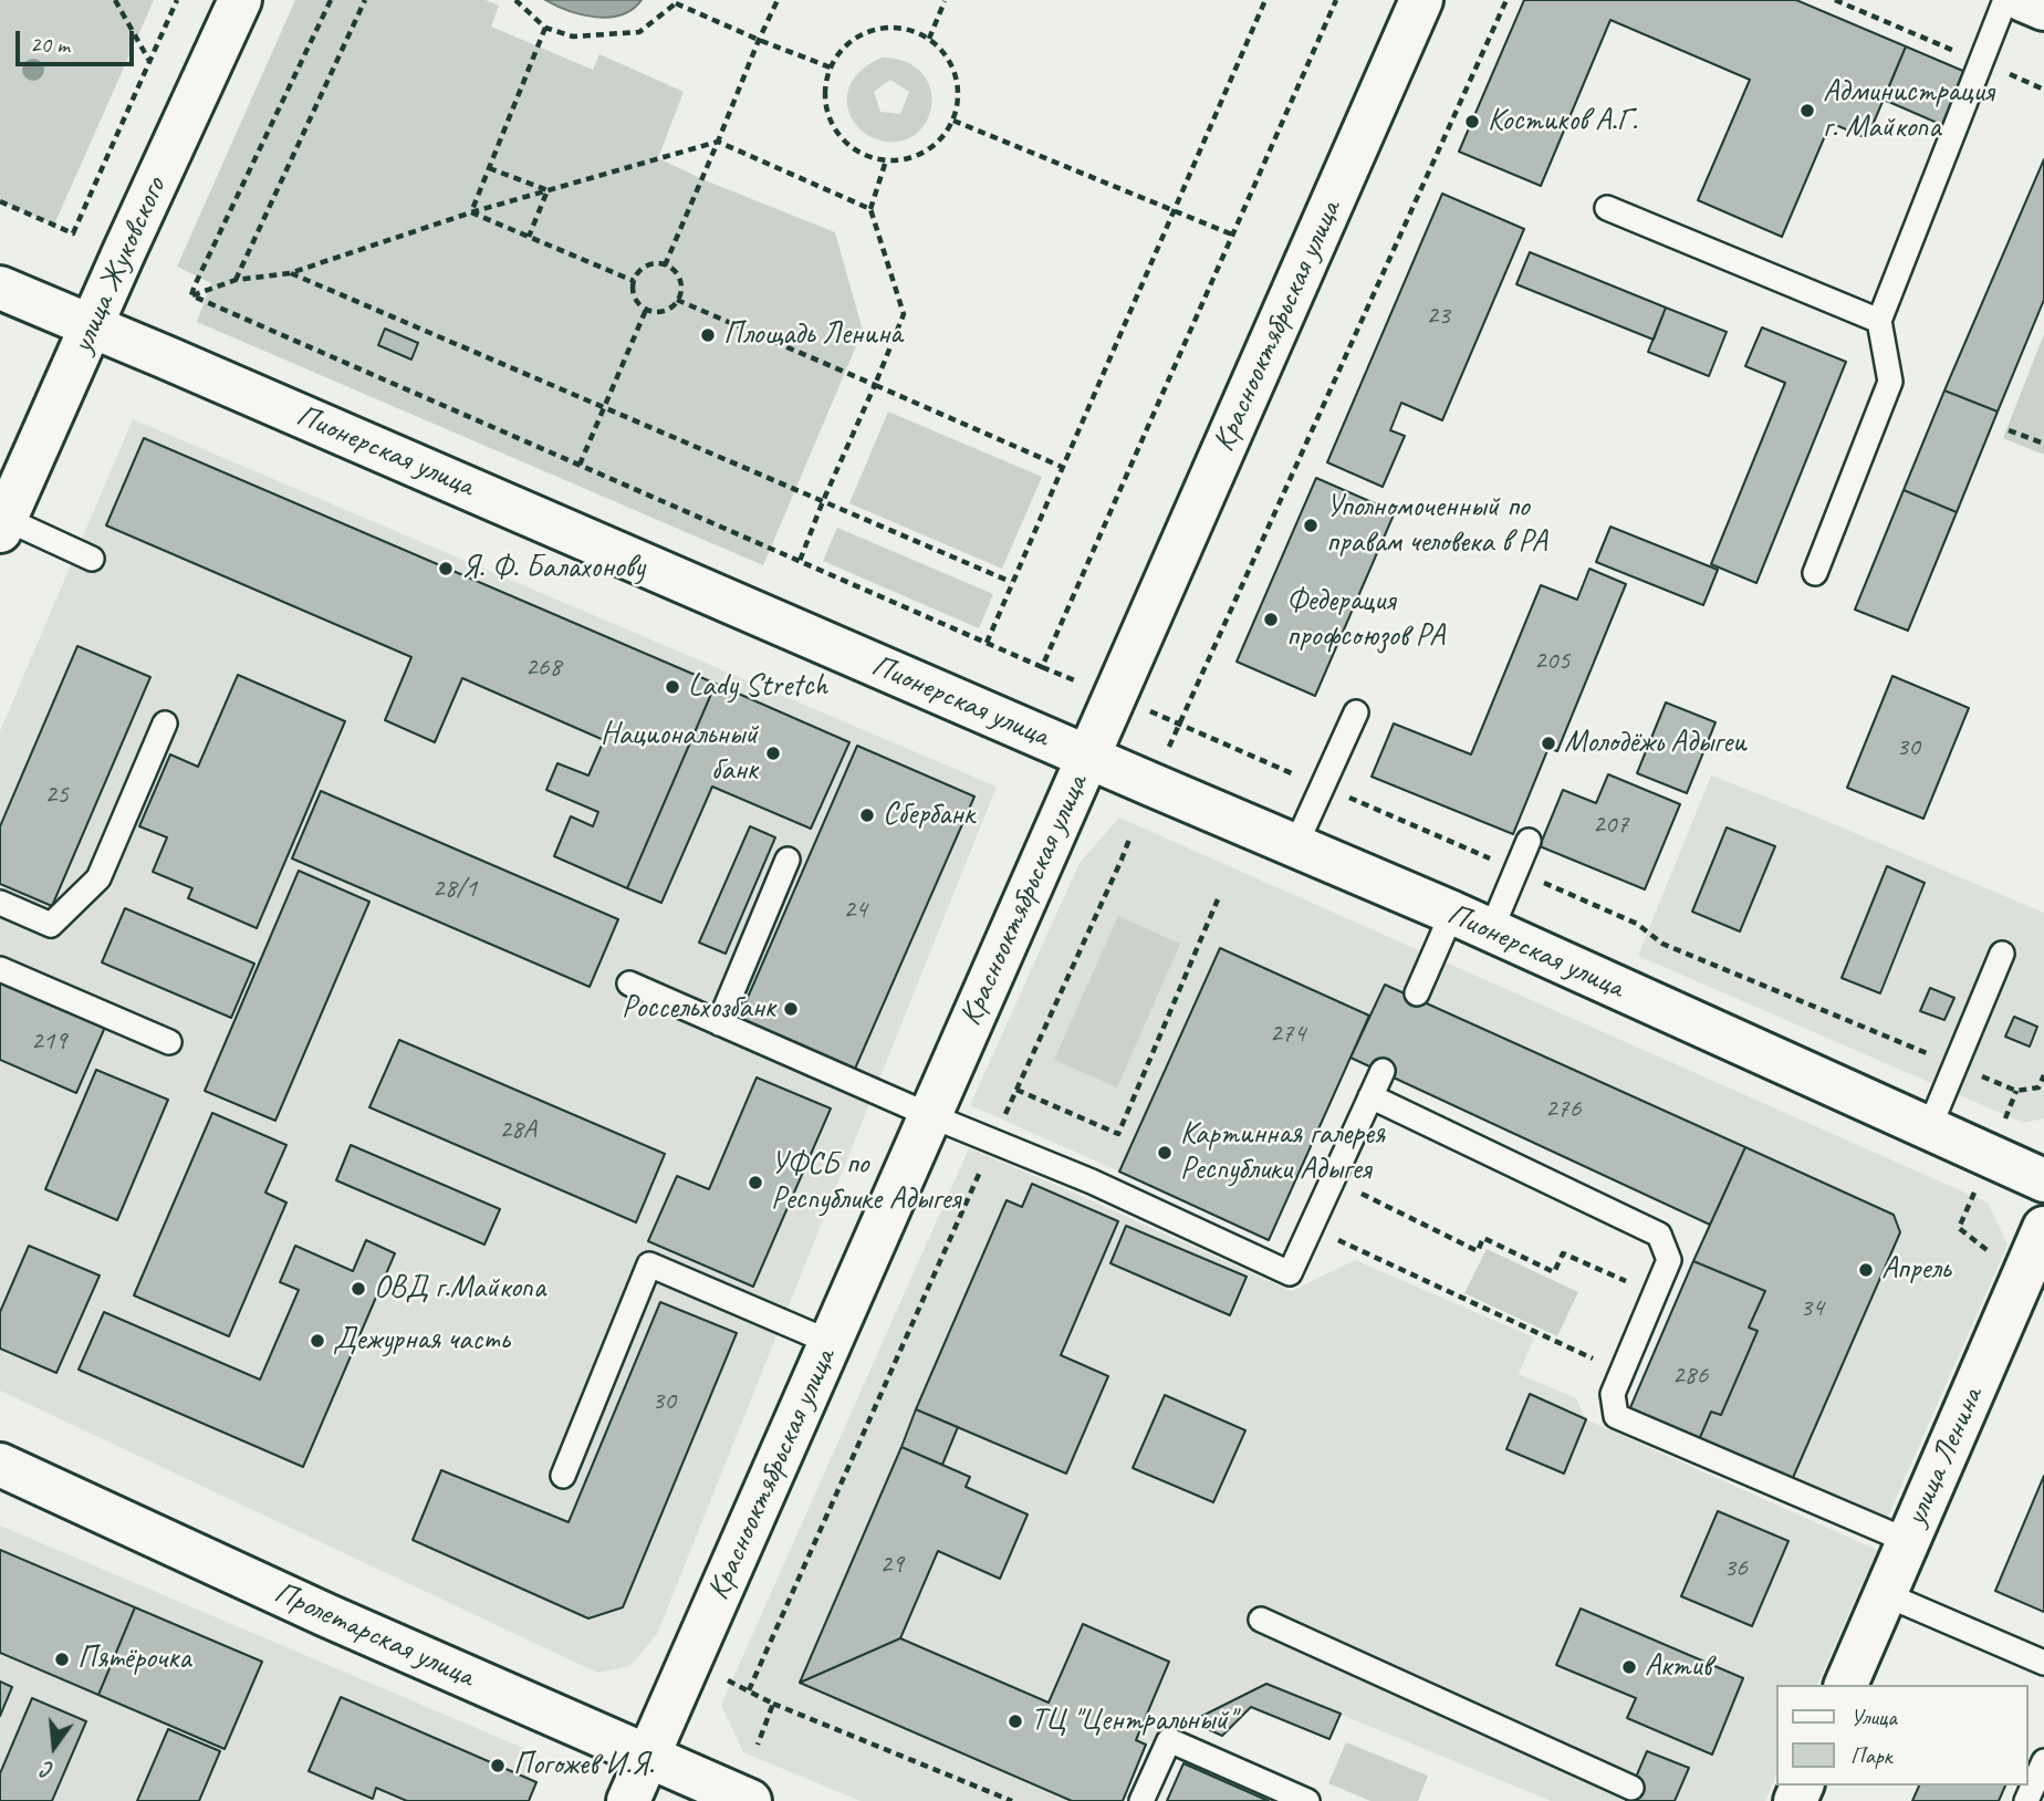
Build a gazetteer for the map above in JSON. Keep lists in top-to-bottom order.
{
  "streets": {
    "main road": [
      "улица Жуковского",
      "Краснооктябрьская улица",
      "Пионерская улица",
      "улица Ленина",
      "Пролетарская улица"
    ]
  },
  "crossings": [
    ["улица Жуковского", "Пионерская улица"],
    ["Краснооктябрьская улица", "Пионерская улица"],
    ["Краснооктябрьская улица", "Пролетарская улица"]
  ],
  "places": [
    "Администрация г. Майкопа",
    "Костиков А.Г.",
    "Площадь Ленина",
    "Уполномоченный по правам человека в РА",
    "Я. Ф. Балахонову",
    "Федерация профсоюзов РА",
    "Lady Stretch",
    "Молодёжь Адыгеи",
    "Национальный банк",
    "Сбербанк",
    "Россельхозбанк",
    "Картинная галерея Республики Адыгея",
    "УФСБ по Республике Адыгея",
    "Апрель",
    "ОВД г.Майкопа",
    "Дежурная часть",
    "Пятёрочка",
    "Актив",
    "ТЦ \"Центральный\"",
    "Погожев И.Я."
  ],
  "house_numbers": [
    "23",
    "205",
    "268",
    "30",
    "25",
    "207",
    "28/1",
    "24",
    "274",
    "219",
    "276",
    "28А",
    "34",
    "286",
    "30",
    "29",
    "36"
  ],
  "legend": ["Улица", "Парк"],
  "scale_bar": "20 m",
  "north": "bottom"
}
